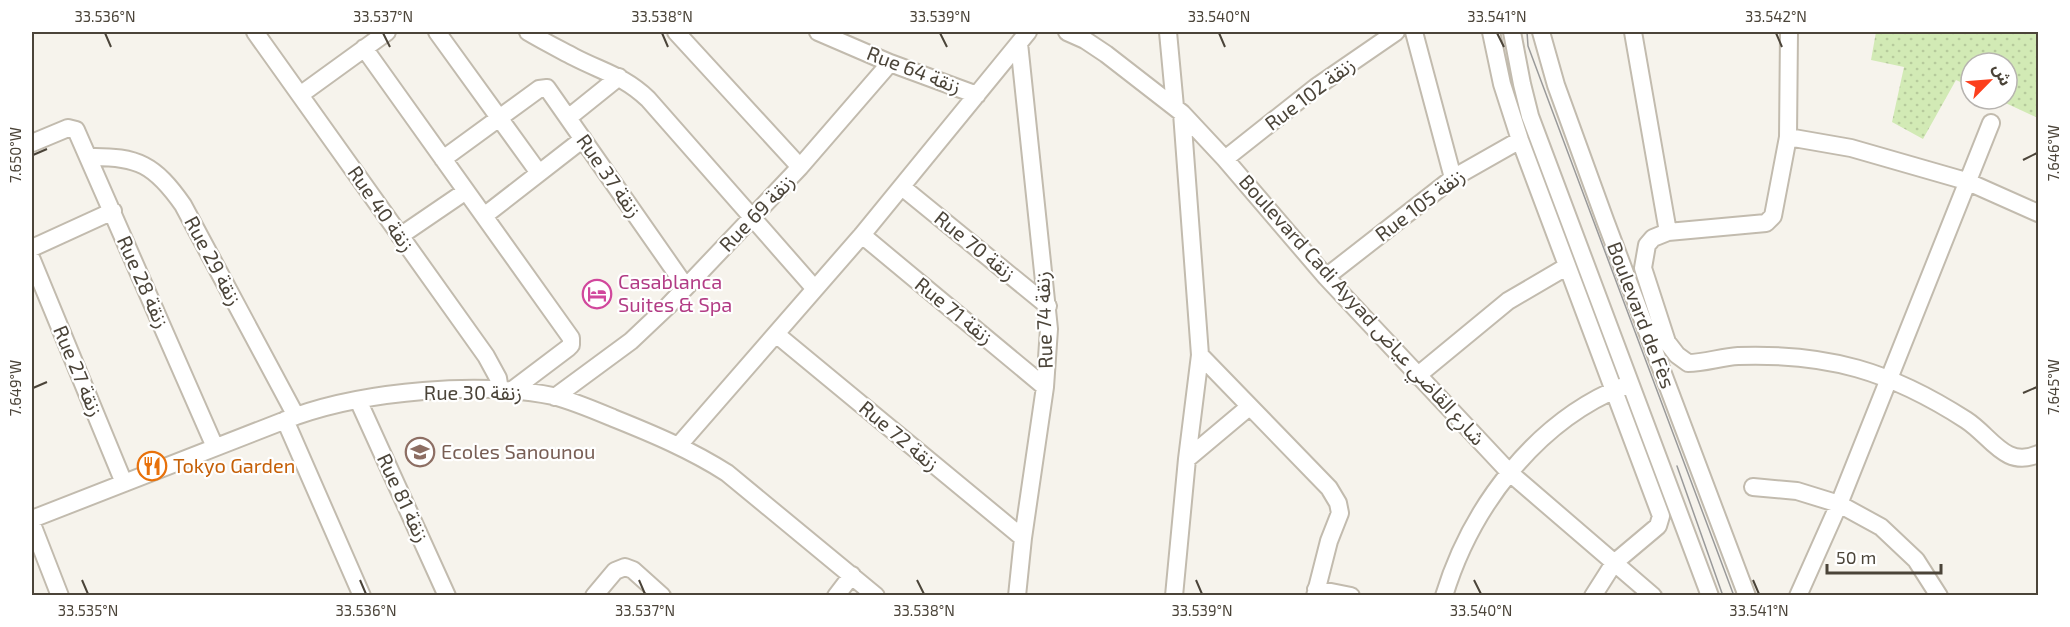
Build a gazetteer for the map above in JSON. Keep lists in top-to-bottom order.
{
  "streets": {
    "street": [
      "Rue 64 زنقة",
      "Rue 102 زنقة",
      "Rue 37 زنقة",
      "Rue 105 زنقة",
      "Rue 40 زنقة",
      "Rue 69 زنقة",
      "Rue 70 زنقة",
      "Rue 29 زنقة",
      "Rue 28 زنقة",
      "Boulevard Cadi Ayyad شارع القاضي عياض",
      "Rue 71 زنقة",
      "Boulevard de Fès",
      "Rue 74 زنقة",
      "Rue 27 زنقة",
      "Rue 30 زنقة",
      "Rue 72 زنقة",
      "Rue 81 زنقة"
    ]
  },
  "crossings": [
    ["Rue 64 زنقة", "Rue 69 زنقة"],
    ["Rue 102 زنقة", "Boulevard Cadi Ayyad شارع القاضي عياض"],
    ["Rue 37 زنقة", "Rue 69 زنقة"],
    ["Rue 105 زنقة", "Boulevard Cadi Ayyad شارع القاضي عياض"],
    ["Rue 40 زنقة", "Rue 30 زنقة"],
    ["Rue 69 زنقة", "Rue 30 زنقة"],
    ["Rue 70 زنقة", "Rue 74 زنقة"],
    ["Rue 29 زنقة", "Rue 28 زنقة"],
    ["Rue 29 زنقة", "Rue 30 زنقة"],
    ["Rue 28 زنقة", "Rue 30 زنقة"],
    ["Rue 71 زنقة", "Rue 74 زنقة"],
    ["Rue 74 زنقة", "Rue 72 زنقة"],
    ["Rue 27 زنقة", "Rue 30 زنقة"],
    ["Rue 30 زنقة", "Rue 81 زنقة"]
  ],
  "places": {
    "hotel": ["Casablanca Suites & Spa"],
    "school or university": ["Ecoles Sanounou"],
    "restaurant": ["Tokyo Garden"]
  },
  "scale_bar": "50 m",
  "north": "top right",
  "coordinates": [
    "33.536°N",
    "33.537°N",
    "33.538°N",
    "33.539°N",
    "33.540°N",
    "33.541°N",
    "33.542°N",
    "7.646°W",
    "7.650°W",
    "7.645°W",
    "7.649°W",
    "33.535°N"
  ]
}
